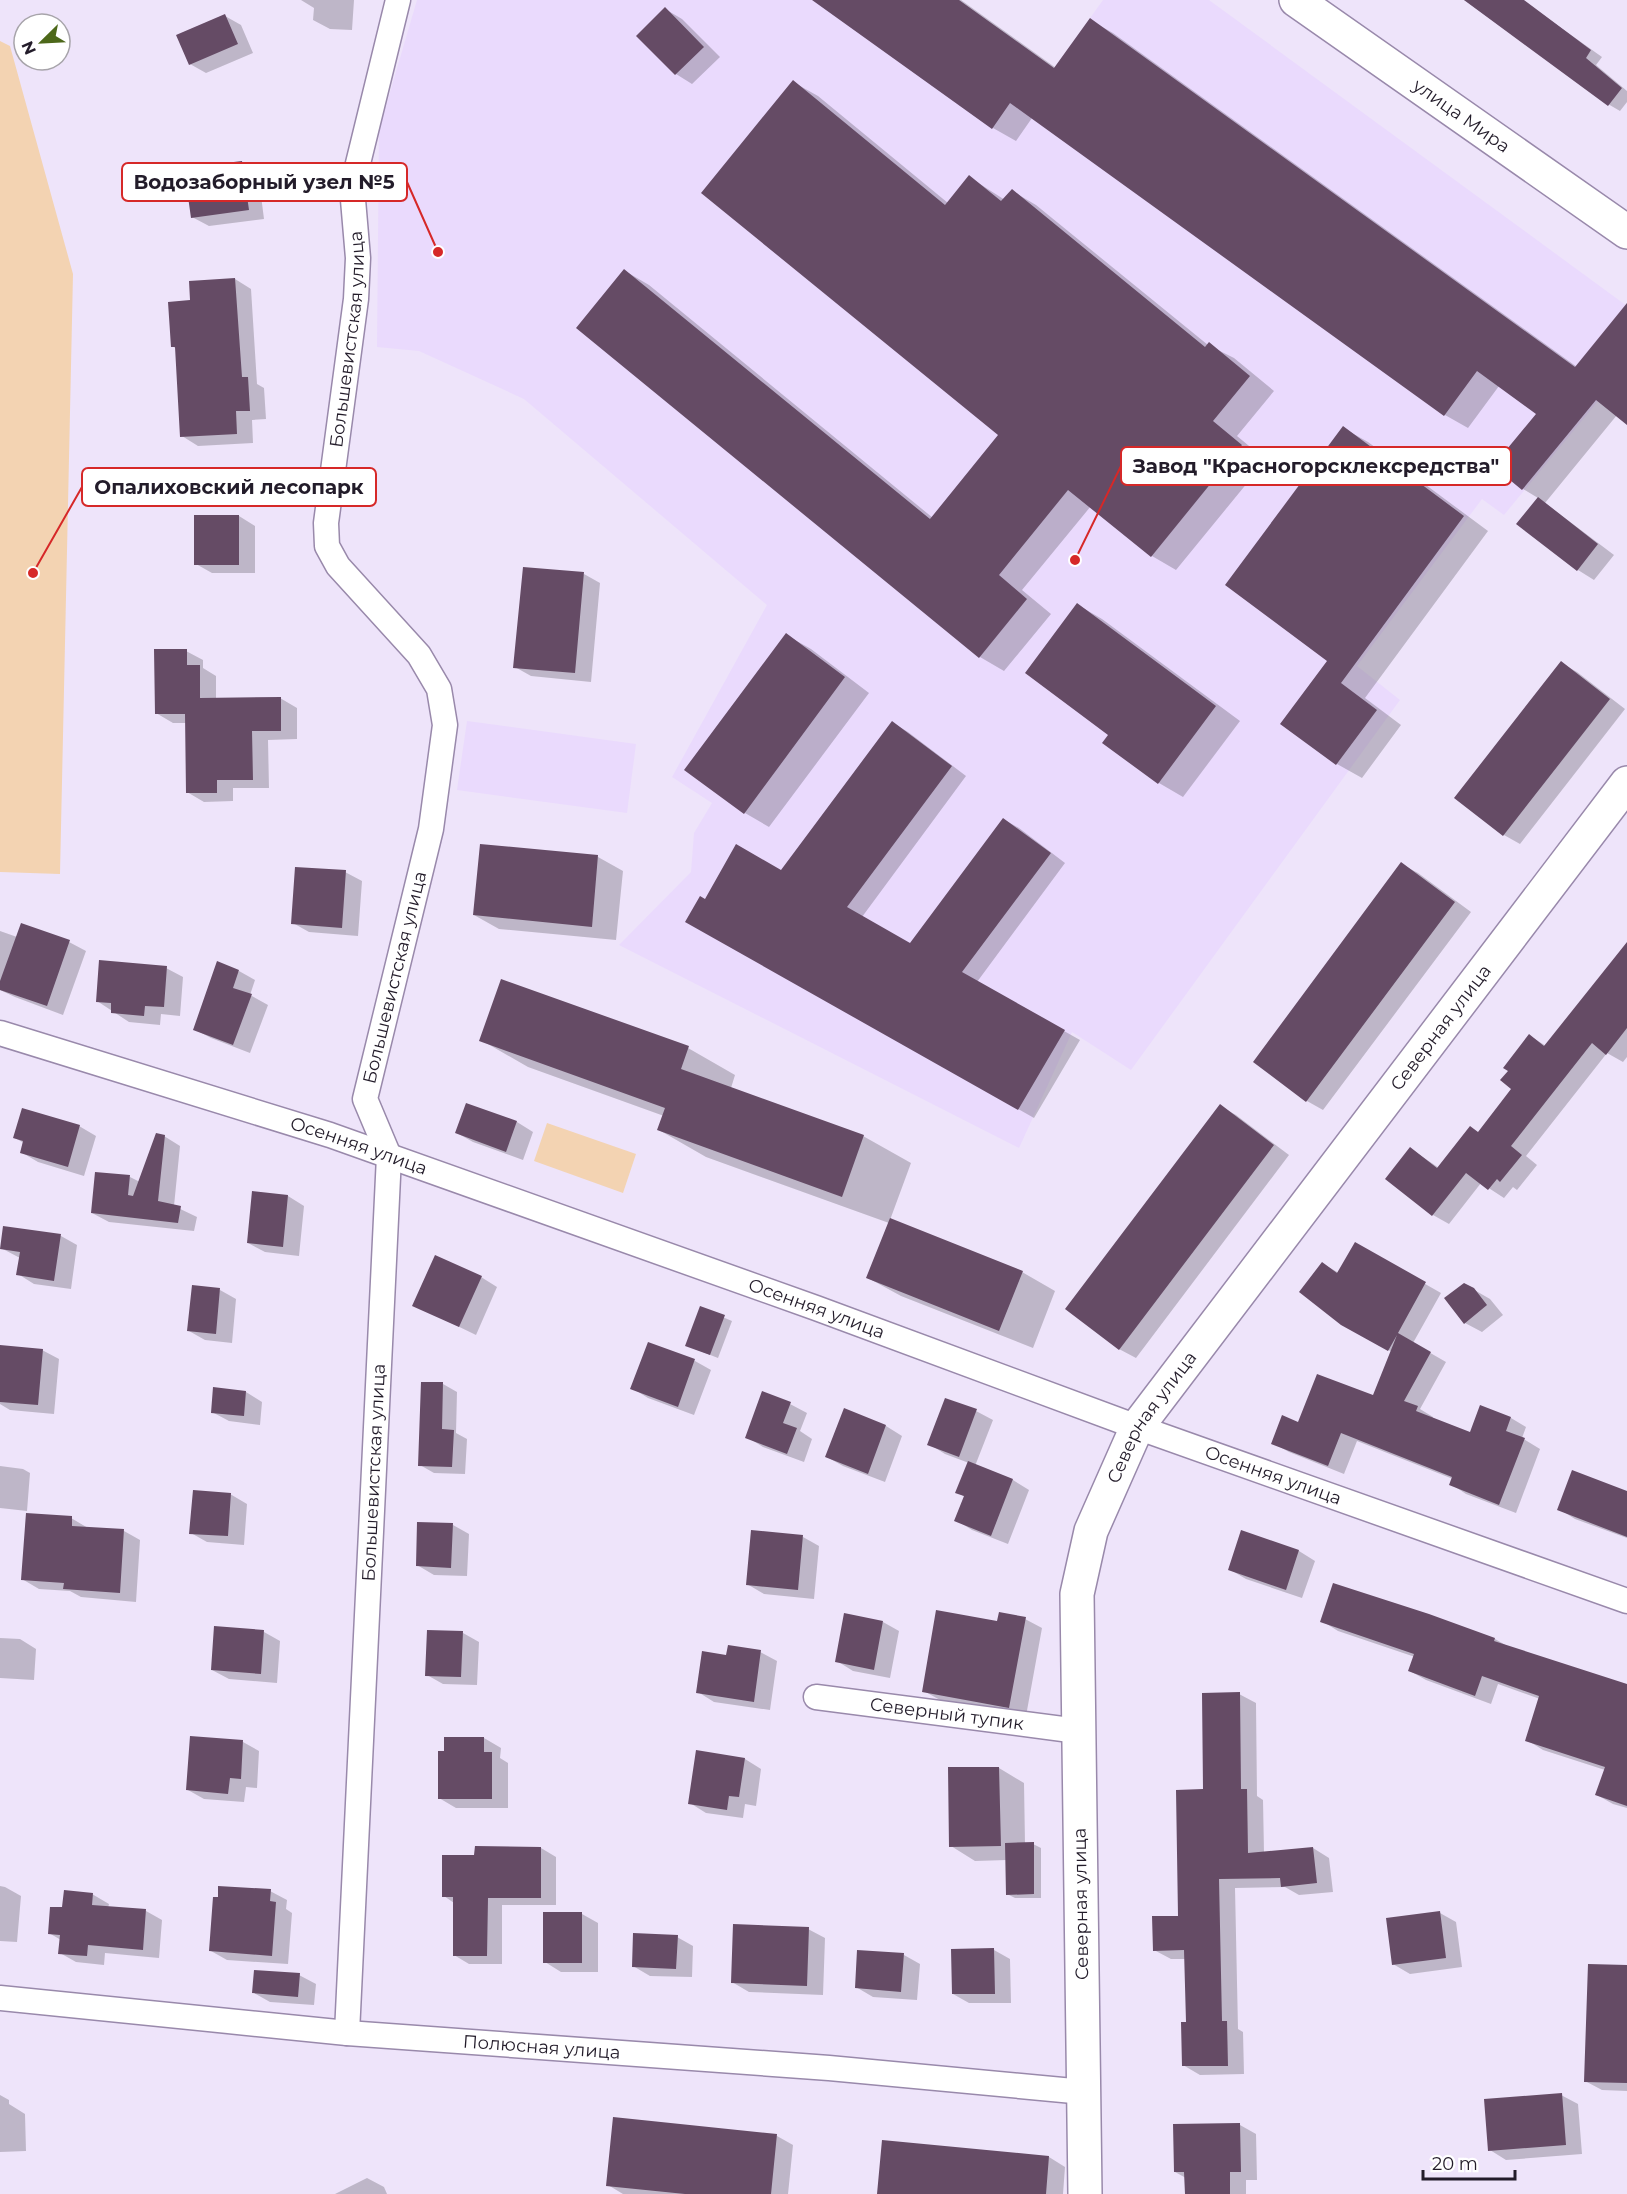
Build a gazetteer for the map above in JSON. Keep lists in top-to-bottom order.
{
  "streets": {
    "street": [
      "улица Мира",
      "Большевистская улица",
      "Северная улица",
      "Осенняя улица",
      "Северный тупик",
      "Полюсная улица"
    ]
  },
  "crossings": [
    ["Большевистская улица", "Осенняя улица"],
    ["Большевистская улица", "Полюсная улица"],
    ["Северная улица", "Осенняя улица"],
    ["Северная улица", "Северный тупик"],
    ["Северная улица", "Полюсная улица"]
  ],
  "places": ["Водозаборный узел №5", "Завод \"Красногорсклексредства\"", "Опалиховский лесопарк"],
  "scale_bar": "20 m",
  "north": "bottom left"
}
